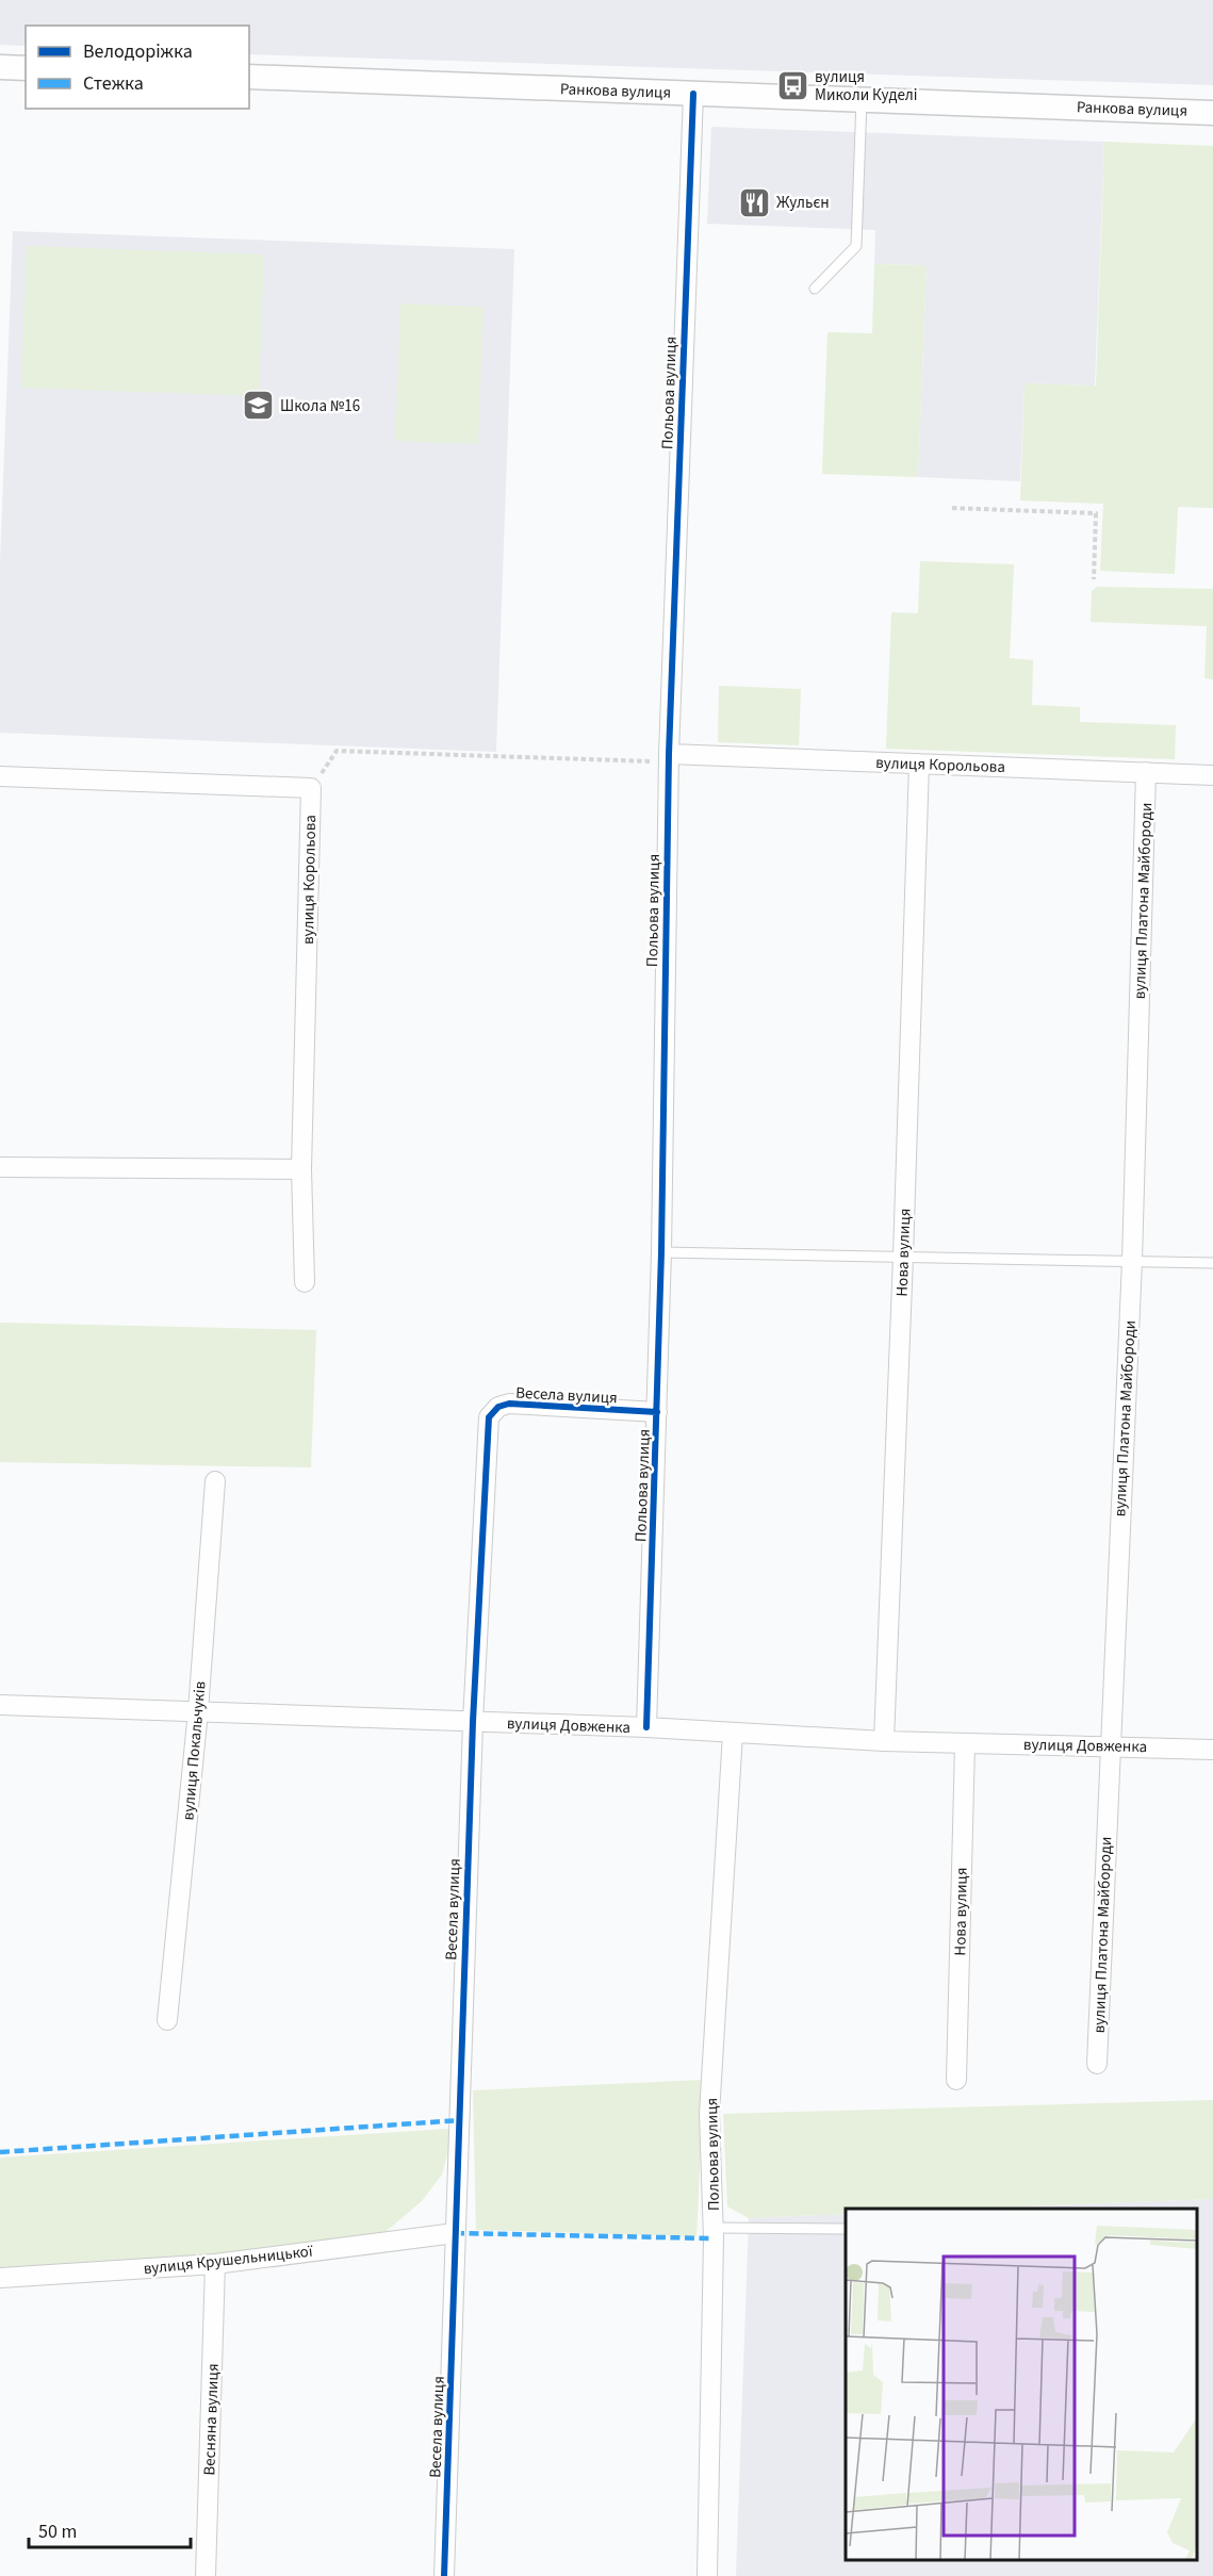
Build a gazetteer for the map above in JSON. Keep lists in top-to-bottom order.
{
  "streets": {
    "street": [
      "Ранкова вулиця",
      "Польова вулиця",
      "вулиця Корольова",
      "вулиця Платона Майбороди",
      "Нова вулиця",
      "Весела вулиця",
      "вулиця Довженка",
      "вулиця Покальчуків",
      "вулиця Крушельницької",
      "Весняна вулиця"
    ]
  },
  "crossings": [
    ["Ранкова вулиця", "Польова вулиця"],
    ["Польова вулиця", "вулиця Корольова"],
    ["Польова вулиця", "Весела вулиця"],
    ["Польова вулиця", "вулиця Довженка"],
    ["вулиця Корольова", "вулиця Платона Майбороди"],
    ["вулиця Корольова", "Нова вулиця"],
    ["вулиця Платона Майбороди", "вулиця Довженка"],
    ["Нова вулиця", "вулиця Довженка"],
    ["Весела вулиця", "вулиця Довженка"],
    ["Весела вулиця", "вулиця Крушельницької"],
    ["вулиця Довженка", "вулиця Покальчуків"],
    ["вулиця Крушельницької", "Весняна вулиця"]
  ],
  "places": {
    "bus stop": ["вулиця Миколи Куделі"],
    "restaurant": ["Жульєн"],
    "school or university": ["Школа №16"]
  },
  "legend": ["Велодоріжка", "Стежка"],
  "scale_bar": "50 m"
}
